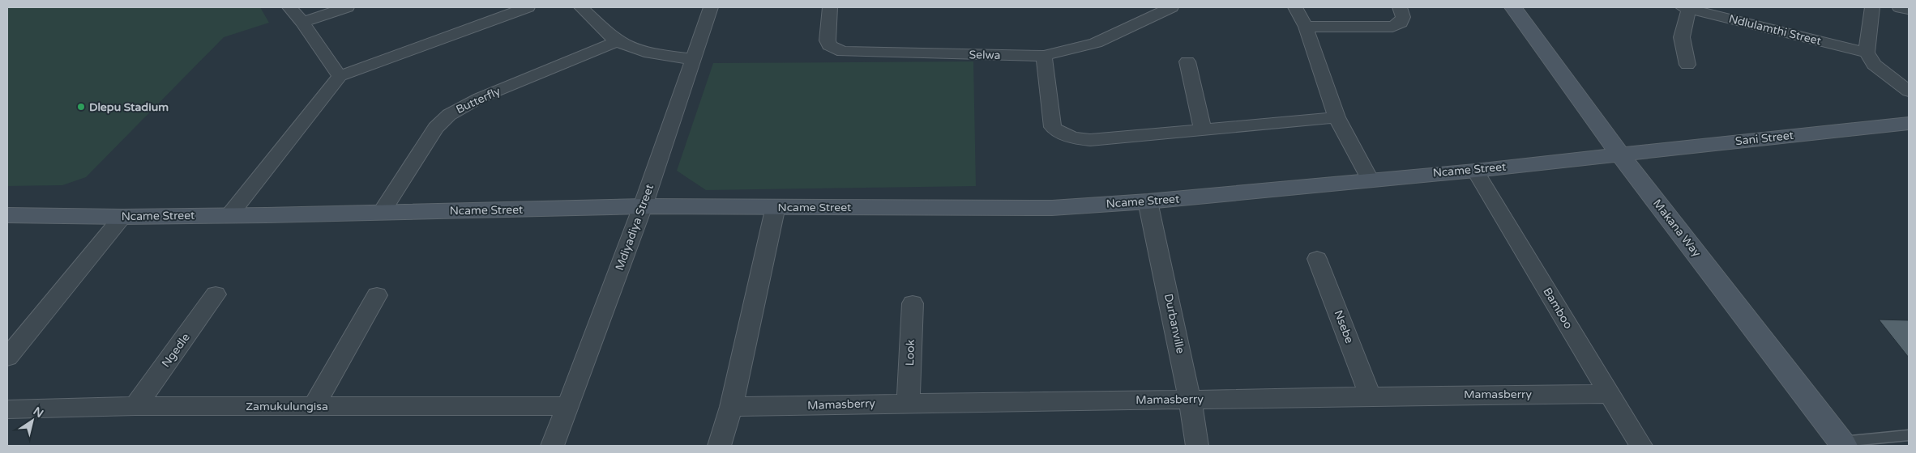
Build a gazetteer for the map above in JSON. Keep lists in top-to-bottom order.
{
  "streets": {
    "street": [
      "Ndlulamthi Street",
      "Selwa",
      "Butterfly",
      "Sani Street",
      "Ncame Street",
      "Mdiyadiya Street",
      "Makana Way",
      "Bamboo",
      "Durbanville",
      "Nsebe",
      "Ngedle",
      "Look",
      "Mamasberry",
      "Zamukulungisa"
    ]
  },
  "crossings": [
    ["Butterfly", "Ncame Street"],
    ["Sani Street", "Ncame Street"],
    ["Sani Street", "Makana Way"],
    ["Ncame Street", "Mdiyadiya Street"],
    ["Ncame Street", "Makana Way"],
    ["Ncame Street", "Bamboo"],
    ["Ncame Street", "Durbanville"],
    ["Mdiyadiya Street", "Zamukulungisa"],
    ["Bamboo", "Mamasberry"],
    ["Durbanville", "Mamasberry"],
    ["Nsebe", "Mamasberry"],
    ["Ngedle", "Zamukulungisa"],
    ["Look", "Mamasberry"]
  ],
  "places": ["Dlepu Stadium"],
  "north": "top right"
}
